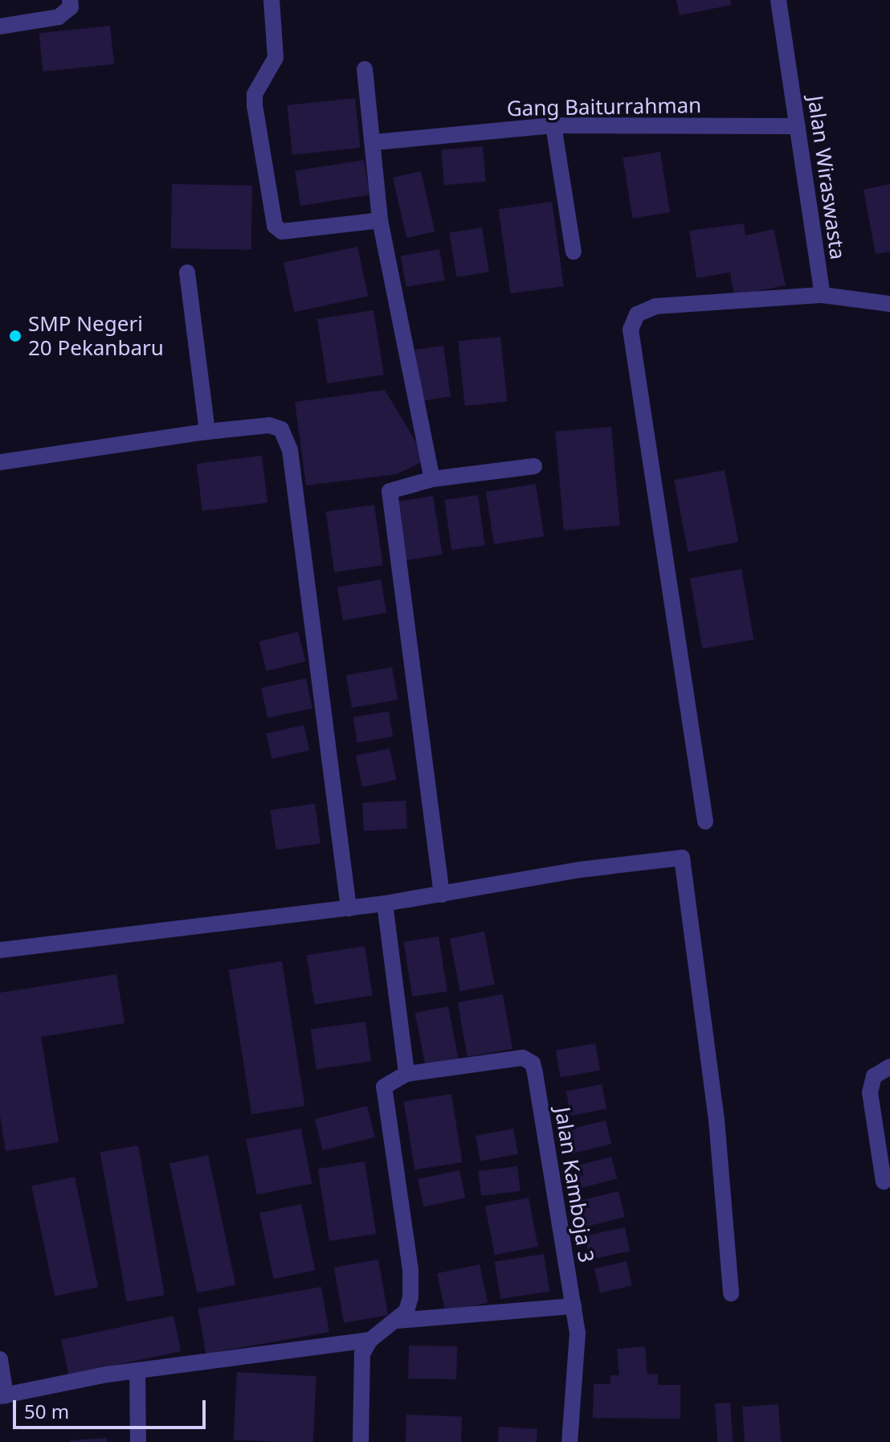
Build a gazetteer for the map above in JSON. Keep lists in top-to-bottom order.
{
  "streets": {
    "street": ["Gang Baiturrahman", "Jalan Wiraswasta", "Jalan Kamboja 3"]
  },
  "crossings": [
    ["Gang Baiturrahman", "Jalan Wiraswasta"]
  ],
  "places": ["SMP Negeri 20 Pekanbaru"],
  "scale_bar": "50 m"
}
